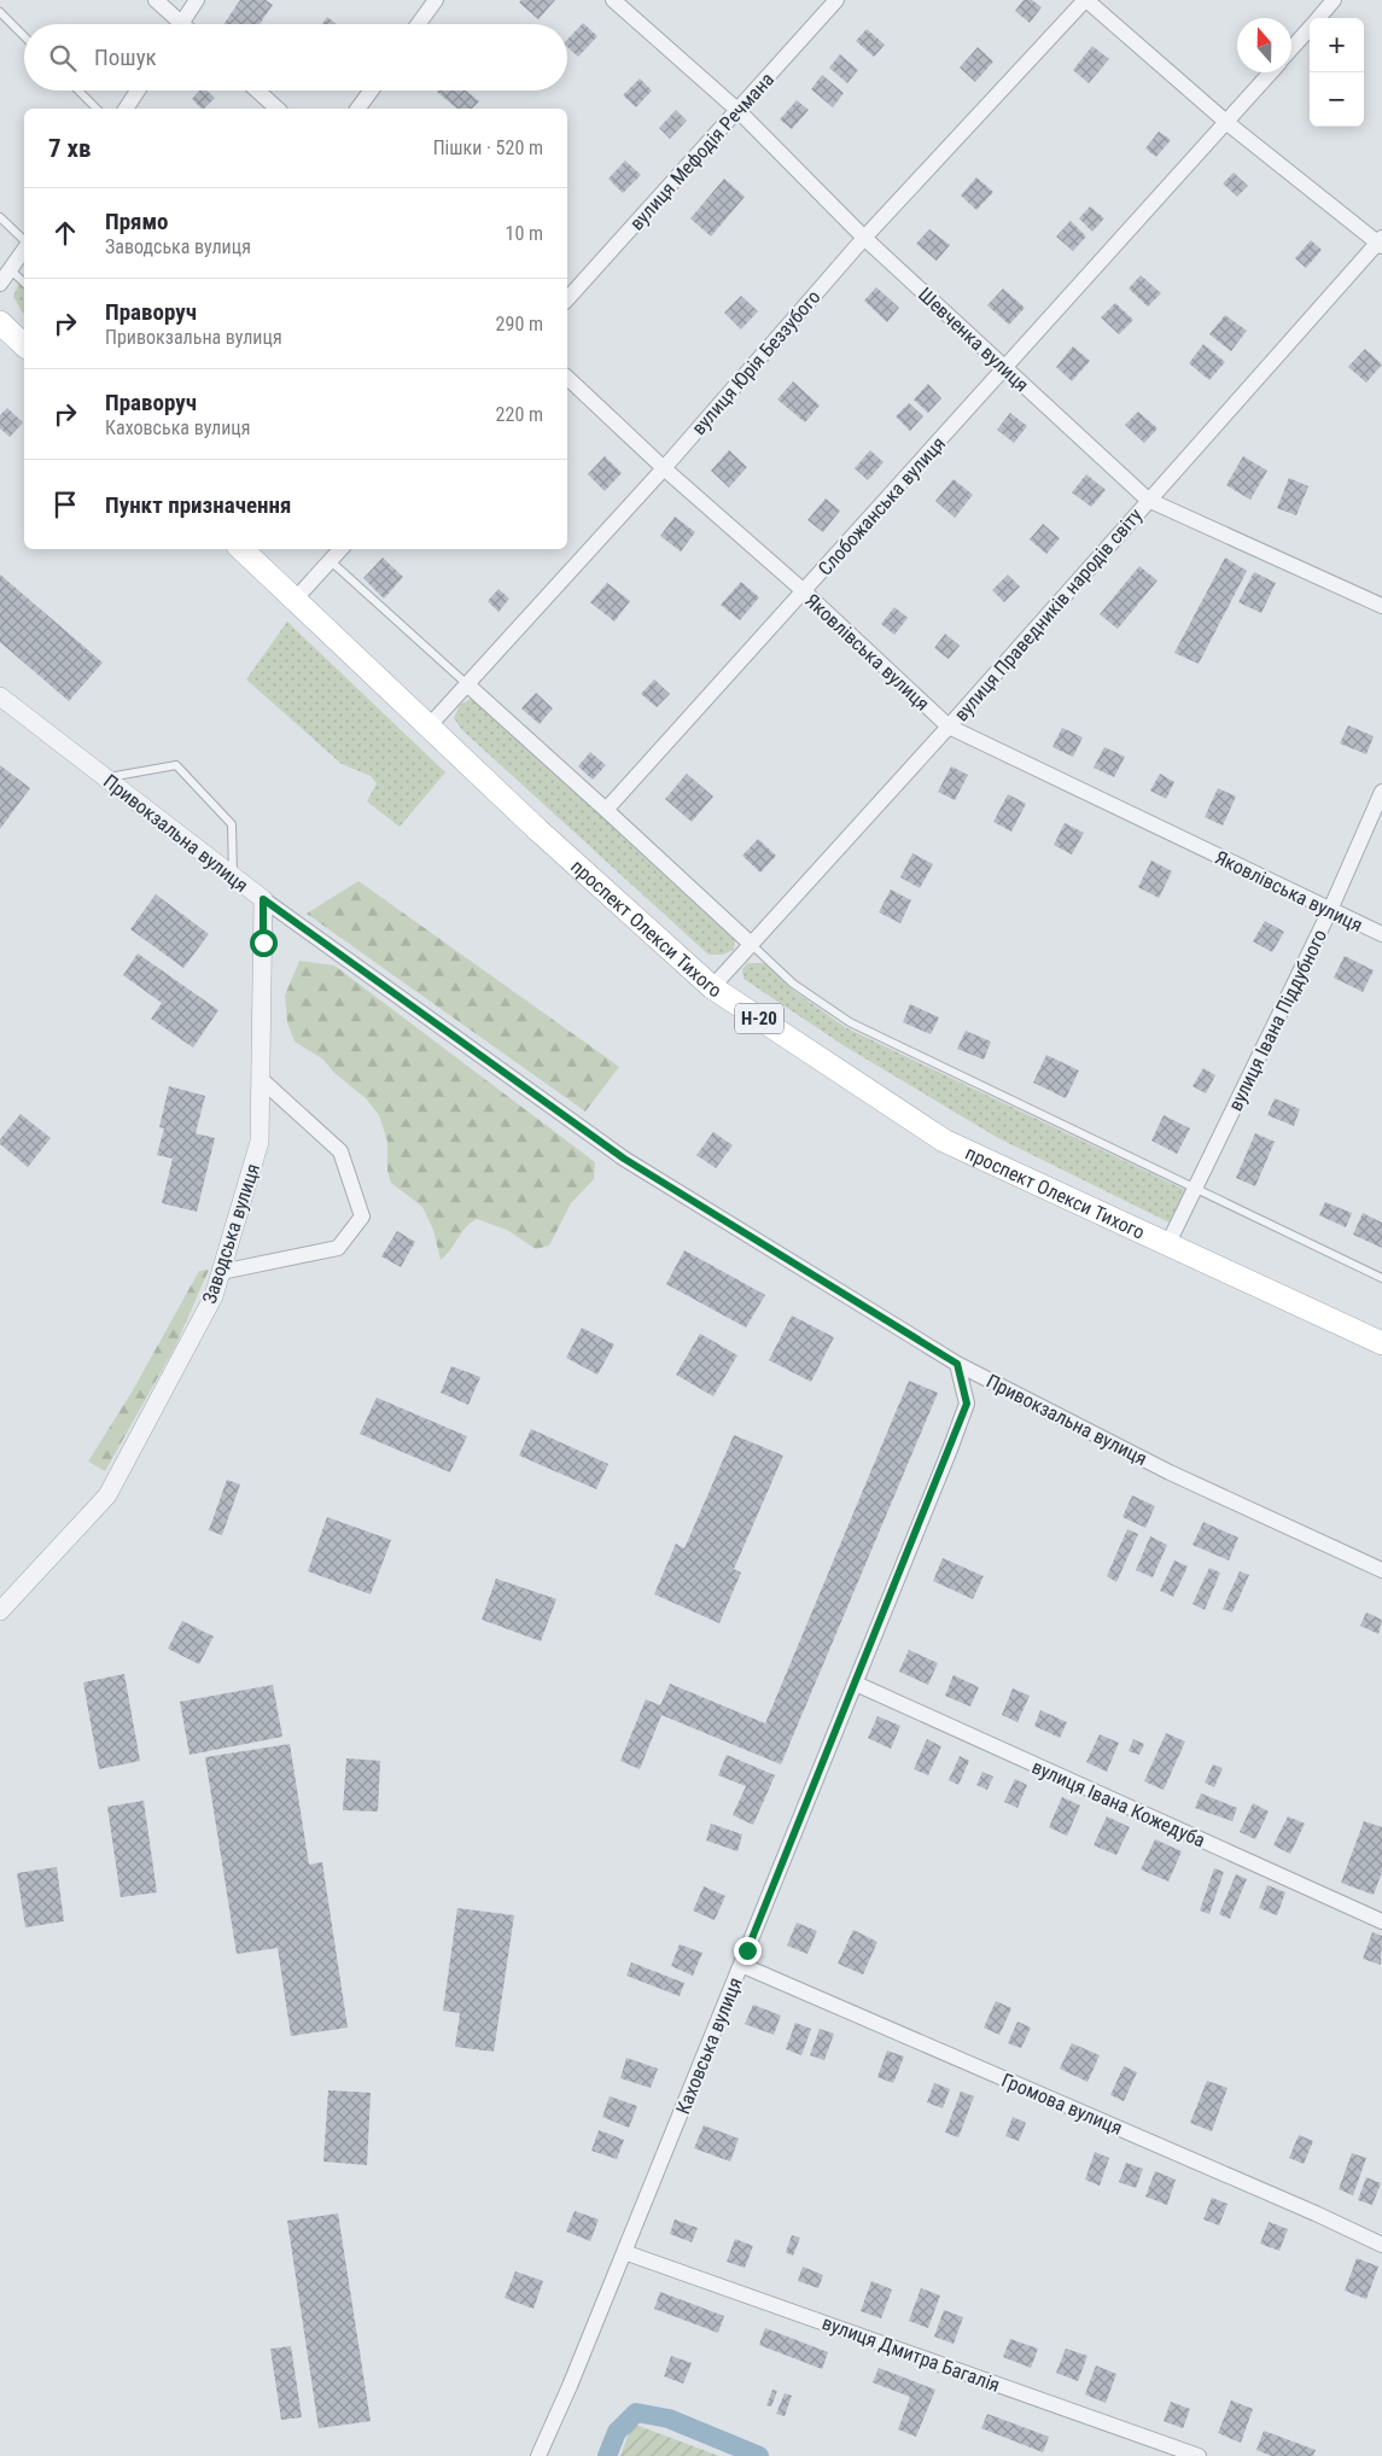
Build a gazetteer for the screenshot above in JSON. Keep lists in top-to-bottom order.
{
  "streets": {
    "main road": ["проспект Олекси Тихого", "Н-20"],
    "street": [
      "вулиця Мефодія Речмана",
      "Шевченка вулиця",
      "вулиця Юрія Беззубого",
      "Слобожанська вулиця",
      "вулиця Праведників народів світу",
      "Яковлівська вулиця",
      "Привокзальна вулиця",
      "вулиця Івана Піддубного",
      "Заводська вулиця",
      "вулиця Івана Кожедуба",
      "Каховська вулиця",
      "Громова вулиця",
      "вулиця Дмитра Багалія"
    ]
  },
  "crossings": [
    ["вулиця Мефодія Речмана", "Шевченка вулиця"],
    ["Шевченка вулиця", "вулиця Юрія Беззубого"],
    ["Шевченка вулиця", "Слобожанська вулиця"],
    ["Шевченка вулиця", "вулиця Праведників народів світу"],
    ["вулиця Юрія Беззубого", "Яковлівська вулиця"],
    ["вулиця Юрія Беззубого", "проспект Олекси Тихого"],
    ["Слобожанська вулиця", "Яковлівська вулиця"],
    ["вулиця Праведників народів світу", "Яковлівська вулиця"],
    ["вулиця Праведників народів світу", "проспект Олекси Тихого"],
    ["Яковлівська вулиця", "вулиця Івана Піддубного"],
    ["Привокзальна вулиця", "Заводська вулиця"],
    ["Привокзальна вулиця", "Каховська вулиця"],
    ["проспект Олекси Тихого", "вулиця Івана Піддубного"],
    ["вулиця Івана Кожедуба", "Каховська вулиця"],
    ["Каховська вулиця", "Громова вулиця"],
    ["Каховська вулиця", "вулиця Дмитра Багалія"]
  ],
  "north": "top",
  "page": {
    "map_buttons": ["+", "−"],
    "search": "Пошук",
    "heading": ["7 хв", "Пішки · 520 m"],
    "list": [
      ["Прямо", "Заводська вулиця", "10 m"],
      ["Праворуч", "Привокзальна вулиця", "290 m"],
      ["Праворуч", "Каховська вулиця", "220 m"],
      "Пункт призначення"
    ]
  }
}
